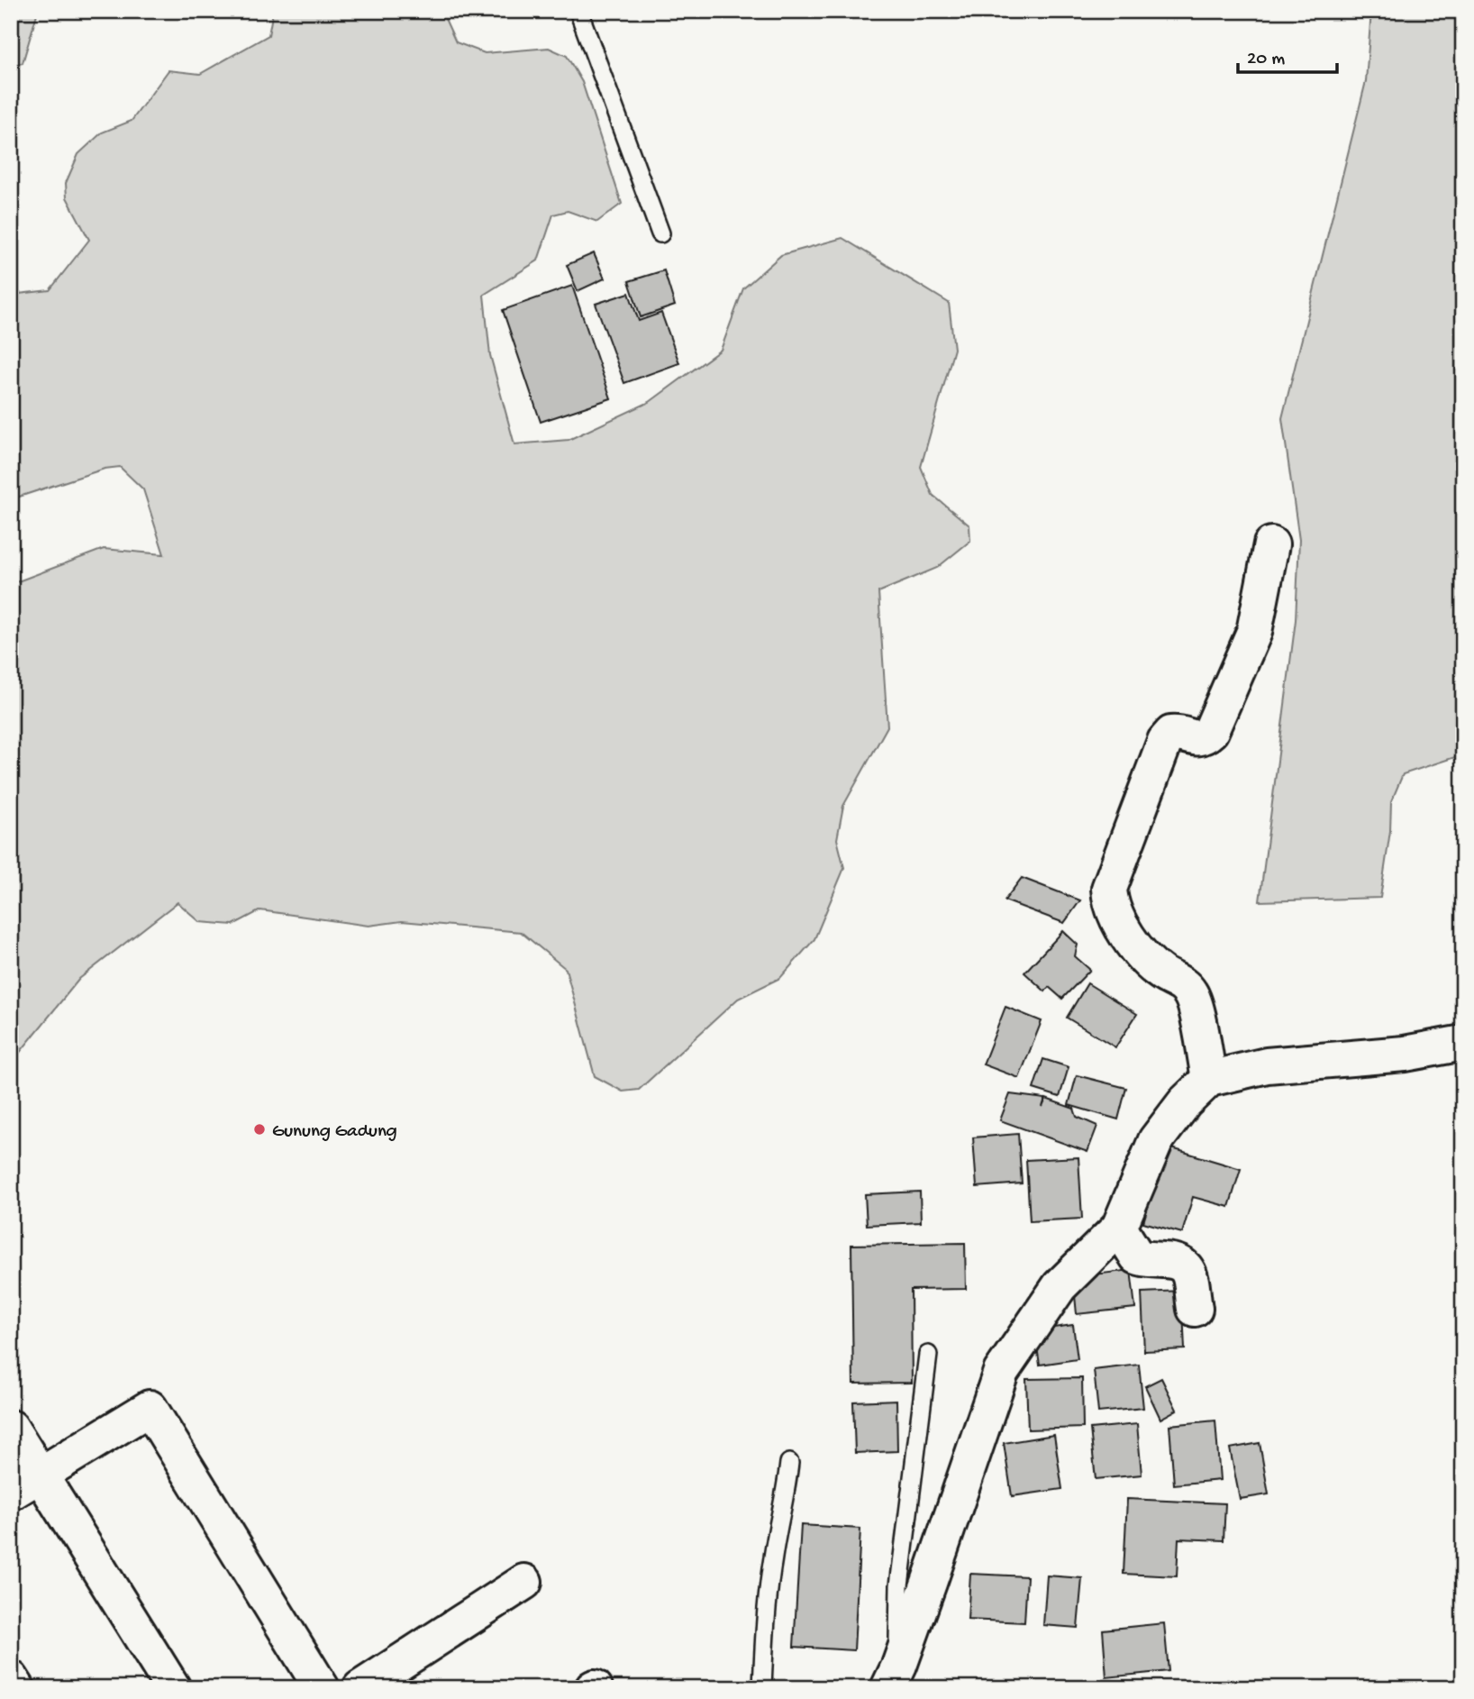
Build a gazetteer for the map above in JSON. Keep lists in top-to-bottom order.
{
  "places": ["Gunung Gadung"],
  "scale_bar": "20 m"
}
